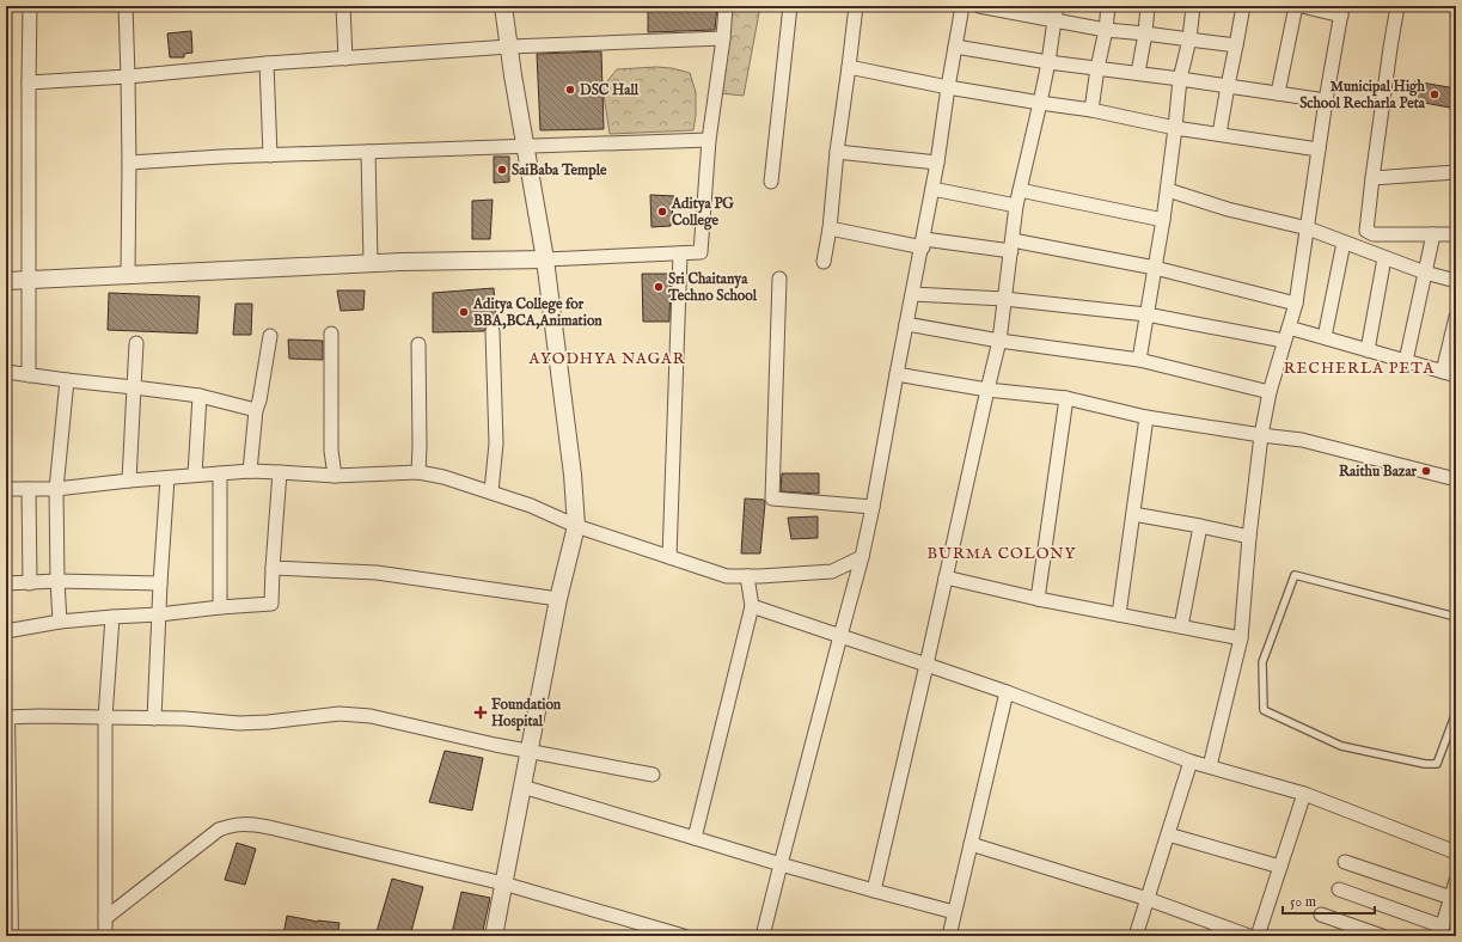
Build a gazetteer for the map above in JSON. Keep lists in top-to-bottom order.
{
  "districts": ["AYODHYA NAGAR", "RECHERLA PETA", "BURMA COLONY"],
  "places": {
    "other": [
      "DSC Hall",
      "Municipal High School Recharla Peta",
      "SaiBaba Temple",
      "Aditya PG College",
      "Sri Chaitanya Techno School",
      "Aditya College for BBA,BCA,Animation",
      "Raithu Bazar"
    ],
    "health": ["Foundation Hospital"]
  },
  "scale_bar": "50 m"
}
